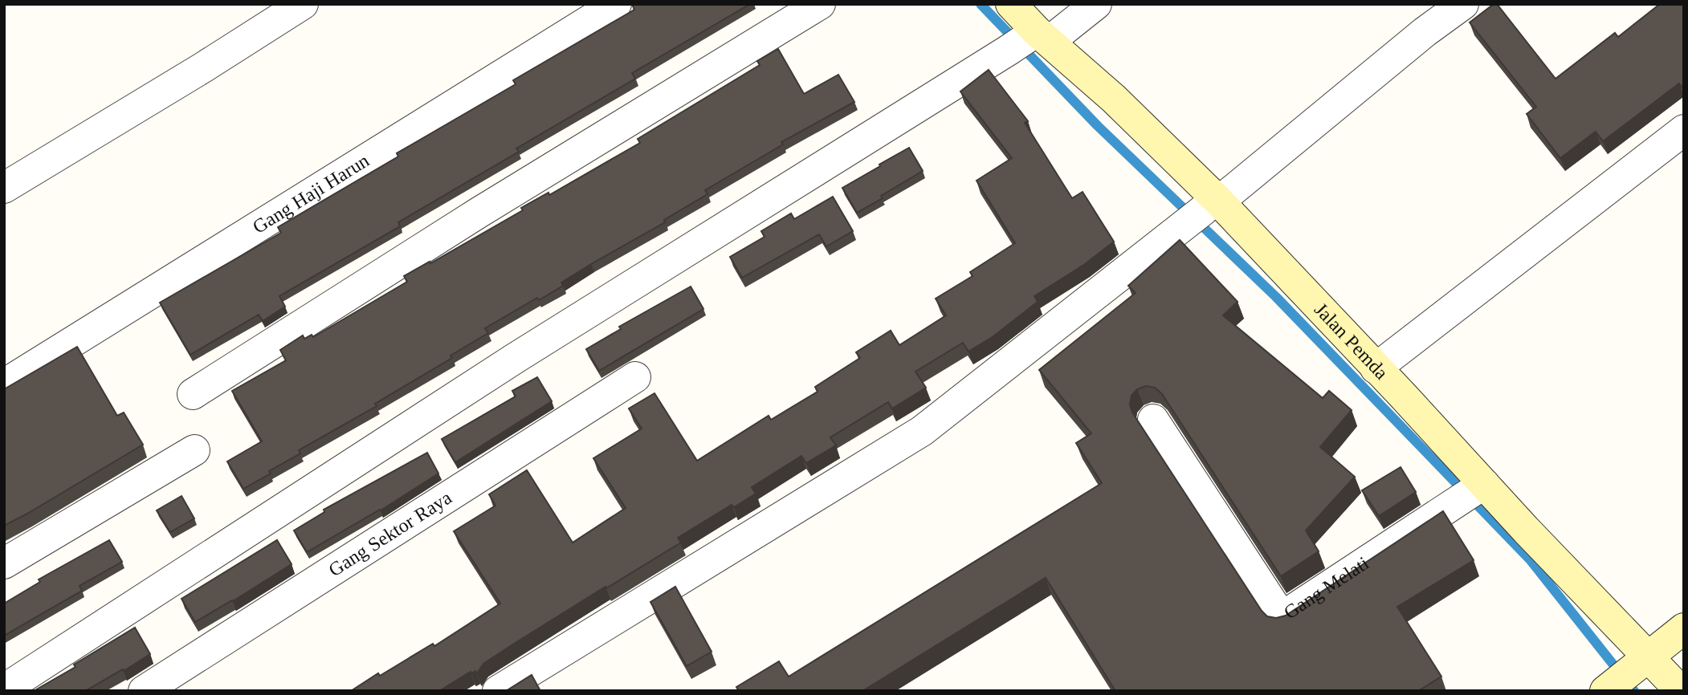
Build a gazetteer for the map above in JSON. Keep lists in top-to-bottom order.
{
  "streets": {
    "street": [
      "Gang Haji Harun",
      "Jalan Pemda",
      "Gang Sektor Raya",
      "Gang Melati"
    ]
  },
  "crossings": [
    ["Jalan Pemda", "Gang Melati"]
  ]
}
